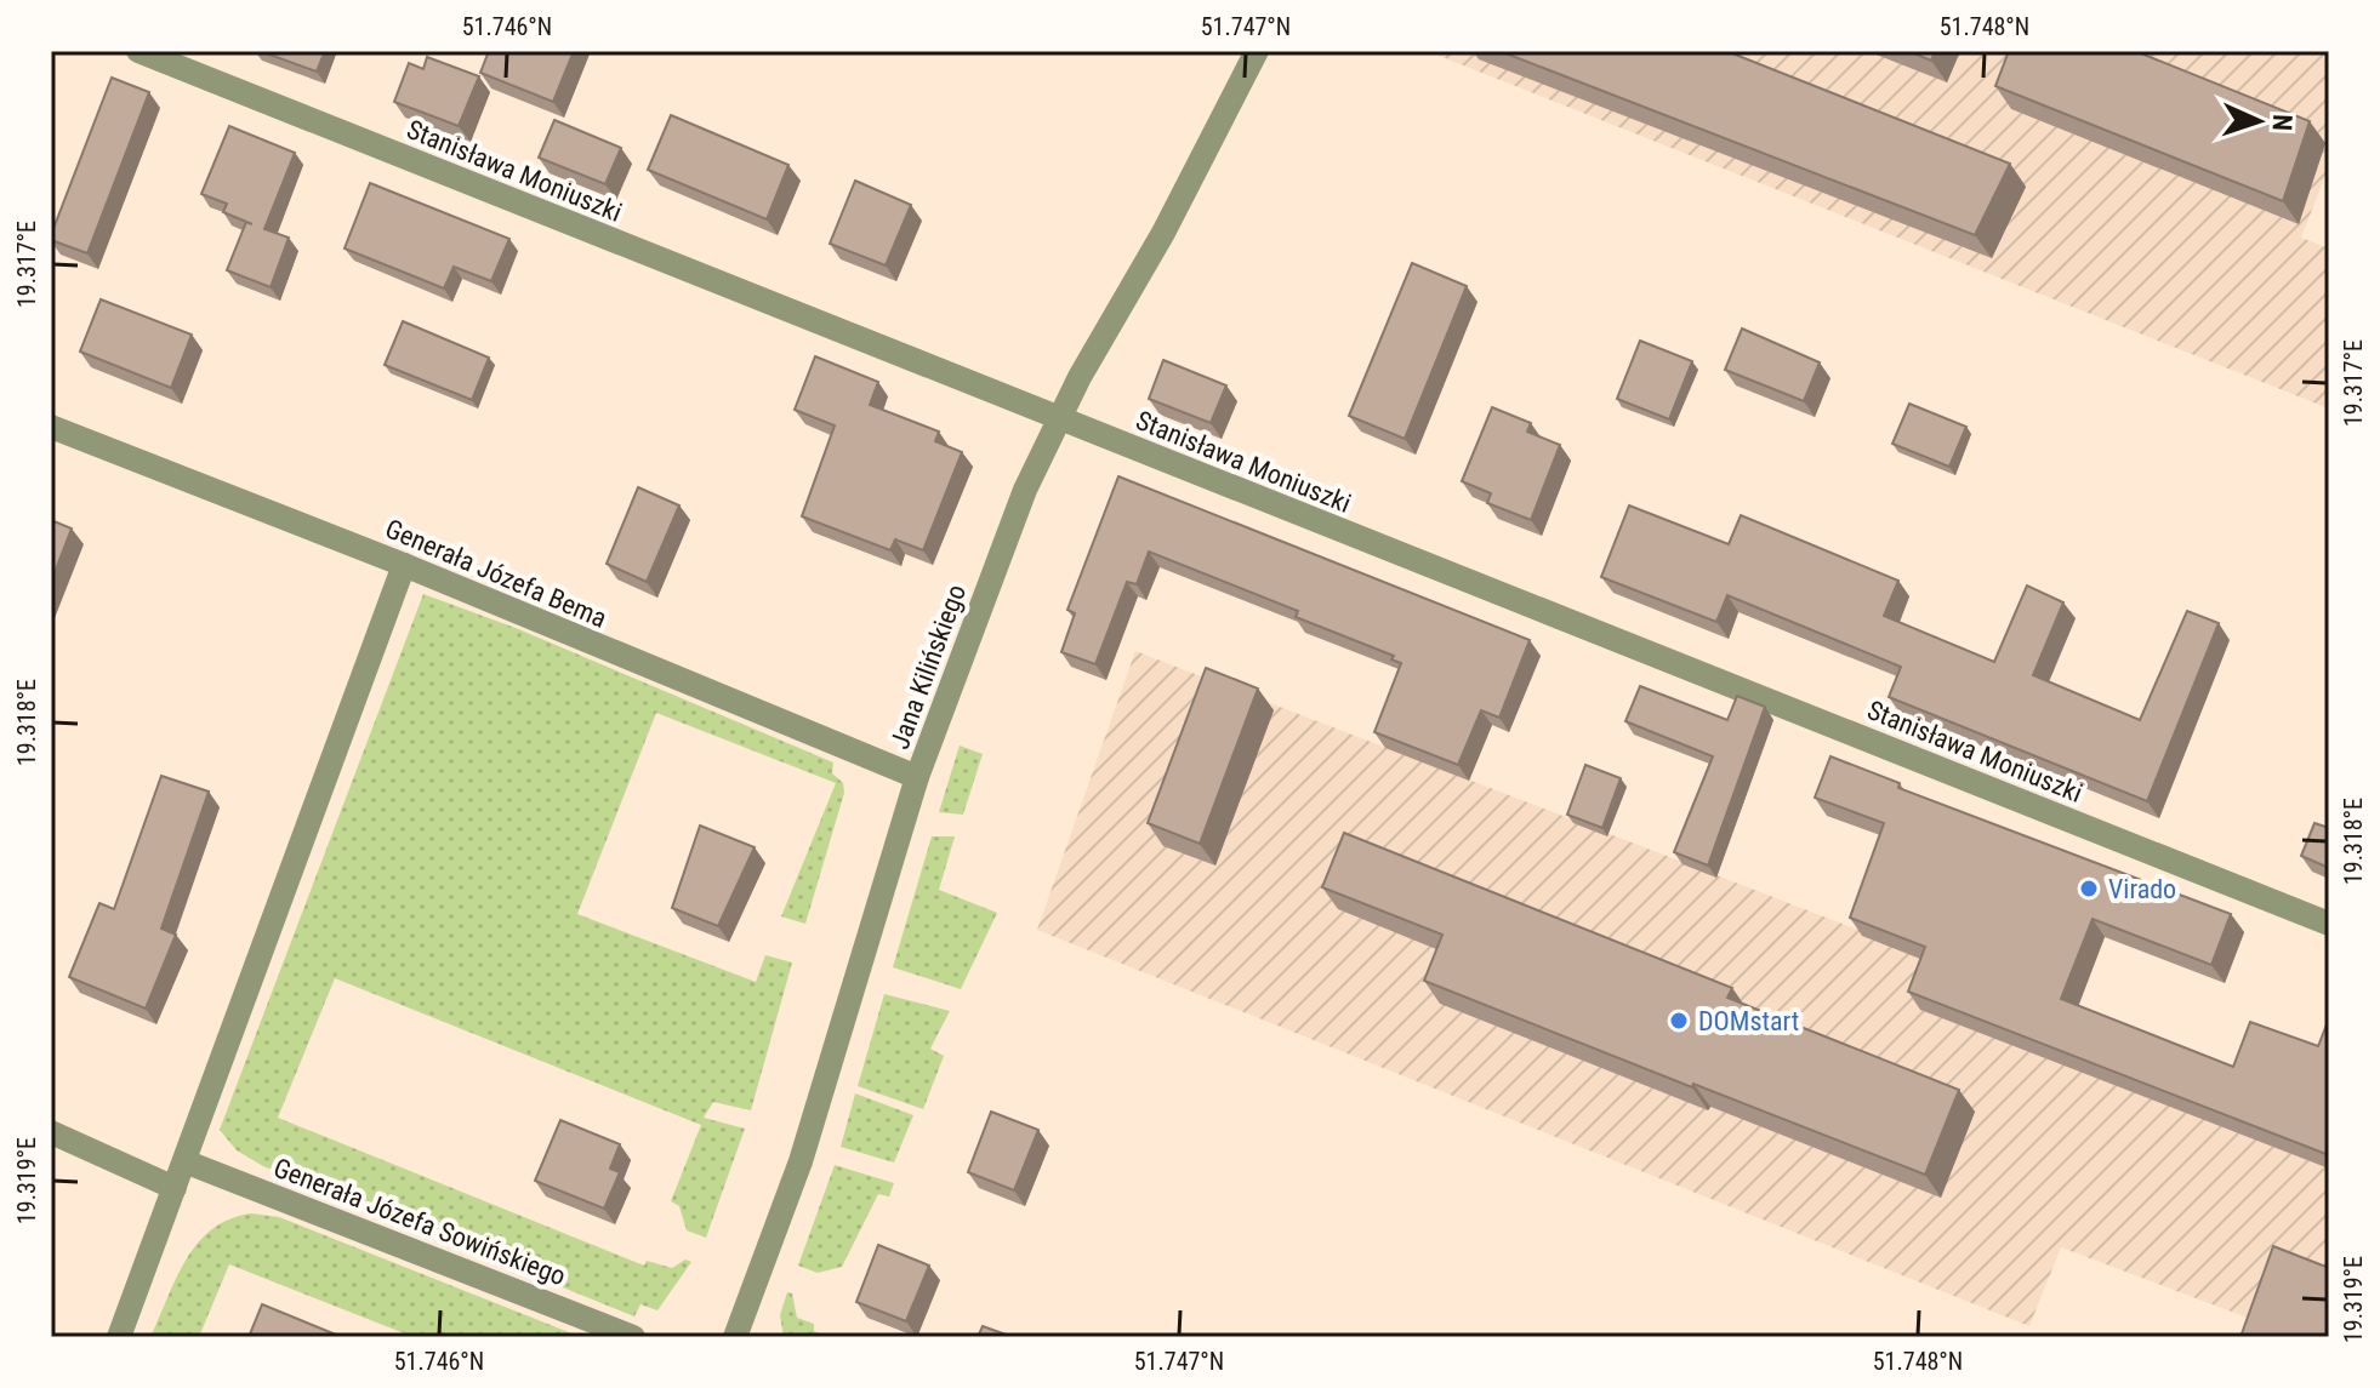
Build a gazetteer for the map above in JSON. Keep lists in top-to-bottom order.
{
  "streets": {
    "street": [
      "Stanisława Moniuszki",
      "Generała Józefa Bema",
      "Jana Kilińskiego",
      "Generała Józefa Sowińskiego"
    ]
  },
  "crossings": [
    ["Stanisława Moniuszki", "Jana Kilińskiego"],
    ["Generała Józefa Bema", "Jana Kilińskiego"]
  ],
  "places": ["Virado", "DOMstart"],
  "north": "right",
  "coordinates": [
    "51.746°N",
    "51.747°N",
    "51.748°N",
    "19.317°E",
    "19.318°E",
    "19.319°E"
  ]
}
